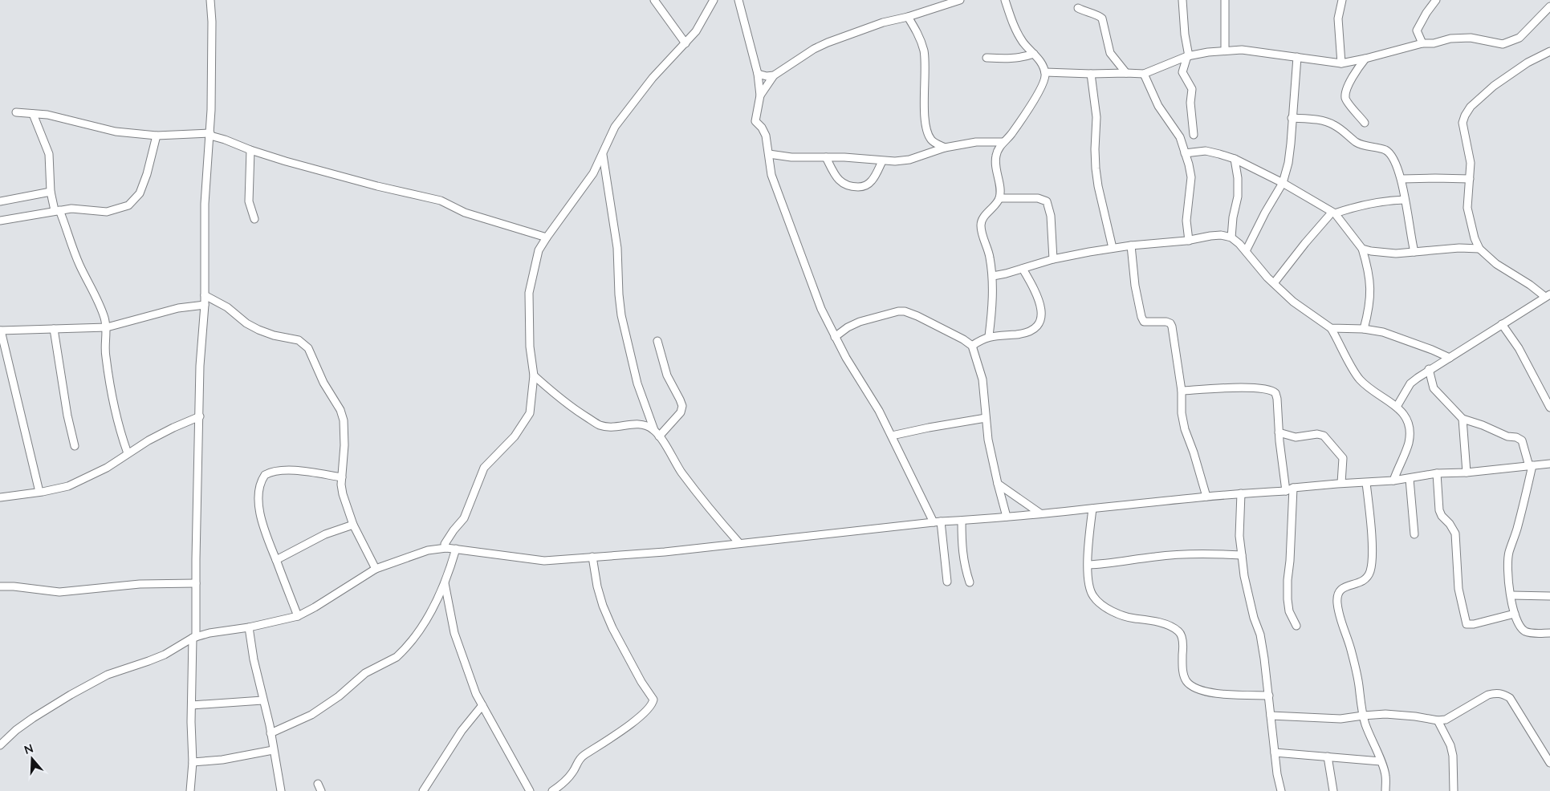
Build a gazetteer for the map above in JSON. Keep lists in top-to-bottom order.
{
  "north": "top"
}
